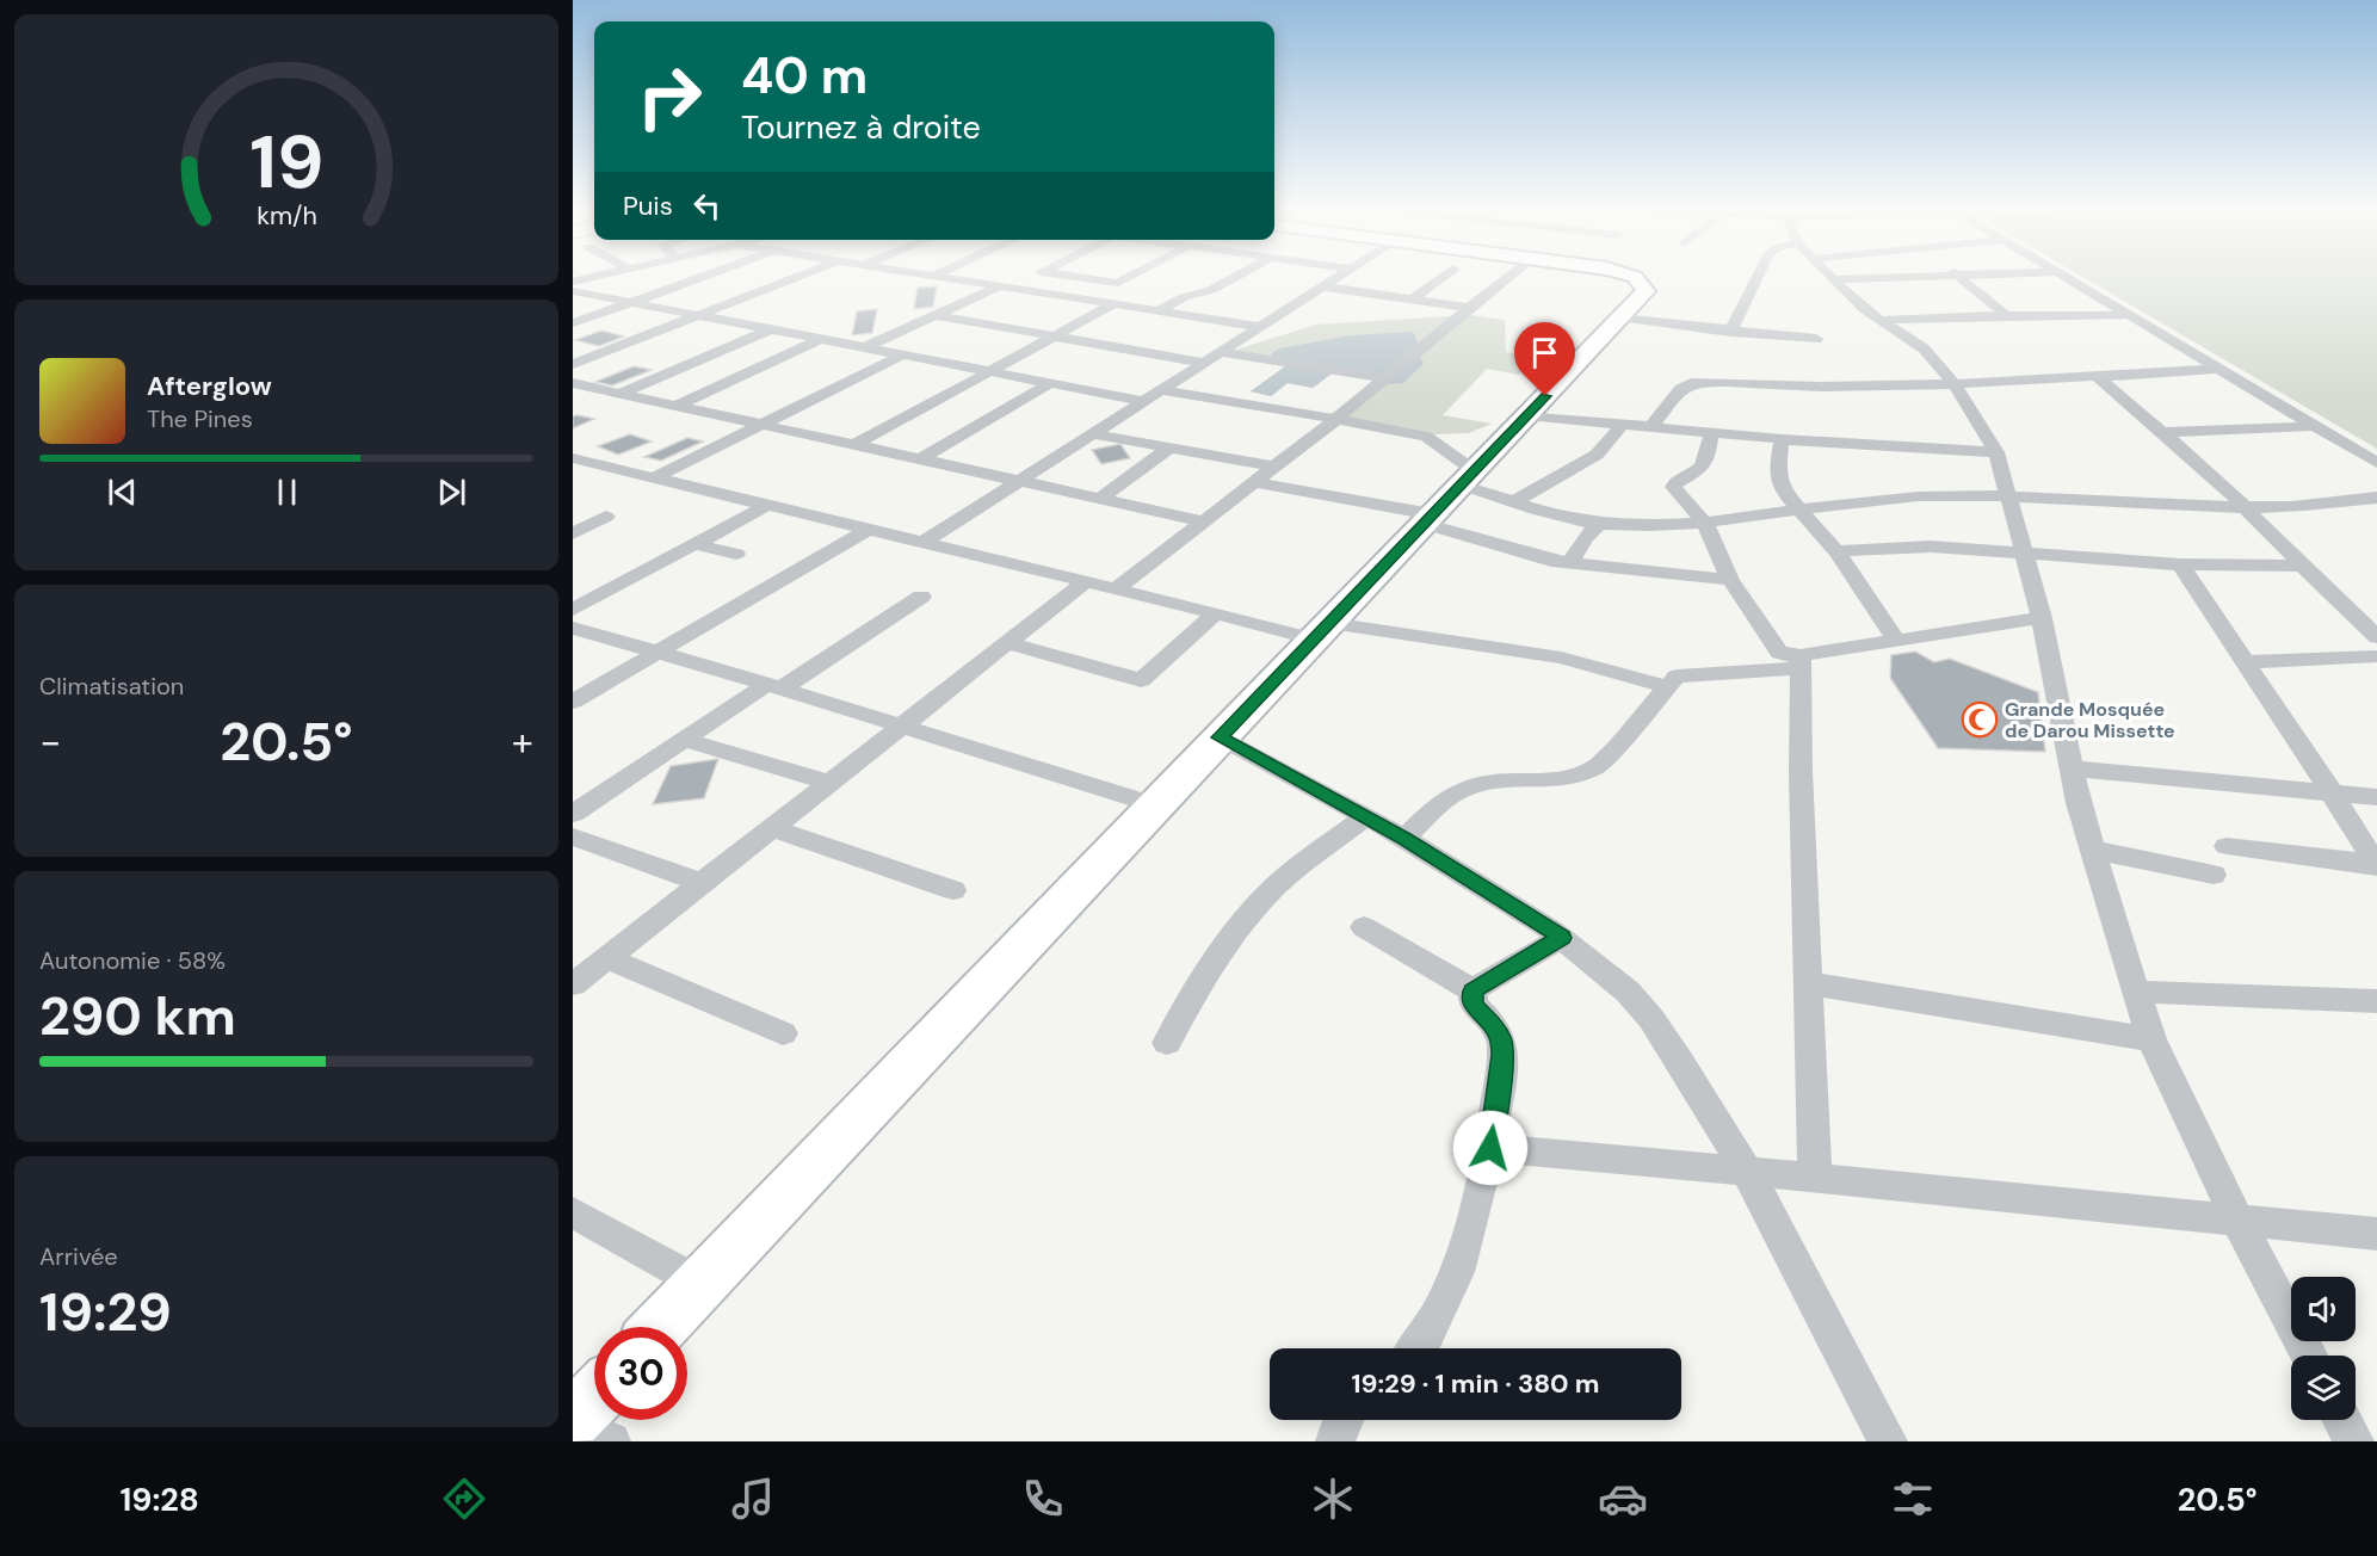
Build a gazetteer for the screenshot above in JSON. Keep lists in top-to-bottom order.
{
  "places": {
    "mosque": ["Grande Mosquée de Darou Missette"]
  },
  "page": {
    "turn": ["40 m", "Tournez à droite"],
    "then": "Puis",
    "song": ["Afterglow", "The Pines"],
    "tile": [
      "Climatisation",
      ["Autonomie · 58%", "290 km"],
      ["Arrivée", "19:29"]
    ],
    "heat": ["−", "20.5°", "+"],
    "limit": "30",
    "trip": "19:29 · 1 min · 380 m",
    "tabs": ["19:28", "20.5°"],
    "gauge": ["19", "km/h"]
  }
}
